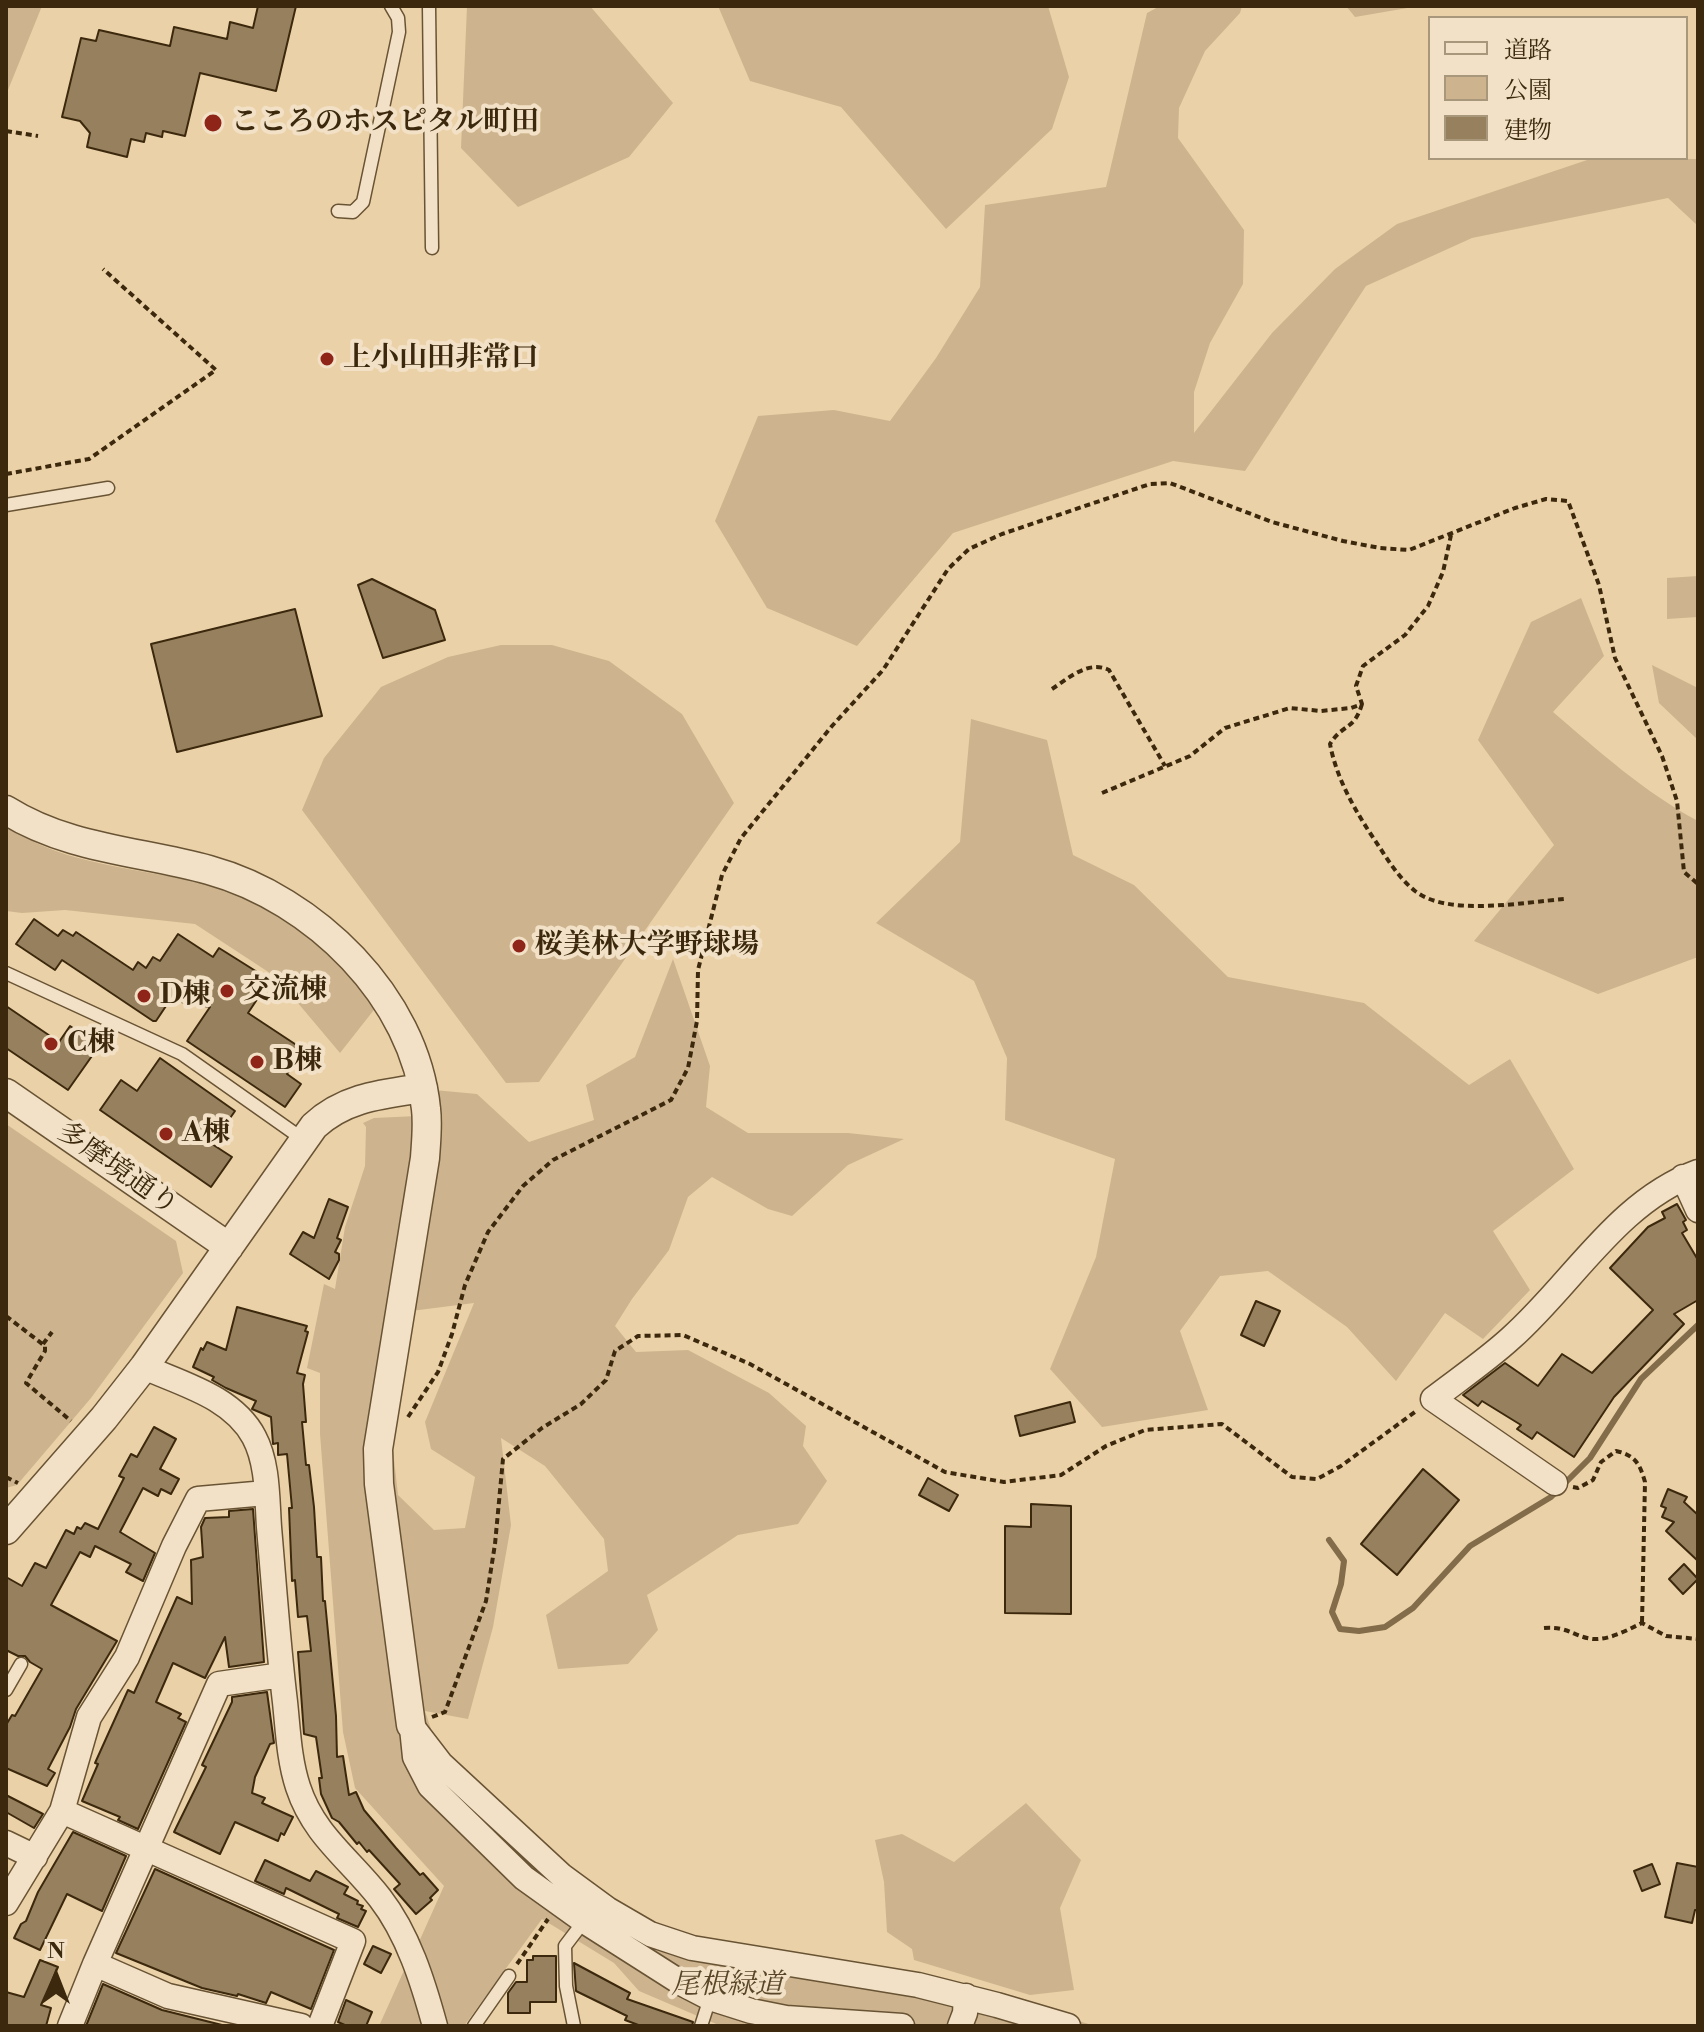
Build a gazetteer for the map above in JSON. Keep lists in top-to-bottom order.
{
  "streets": {
    "street": ["多摩境通り"]
  },
  "parks": ["尾根緑道"],
  "places": [
    "こころのホスピタル町田",
    "上小山田非常口",
    "桜美林大学野球場",
    "交流棟",
    "D棟",
    "C棟",
    "B棟",
    "A棟"
  ],
  "legend": ["道路", "公園", "建物"],
  "north": "top"
}
